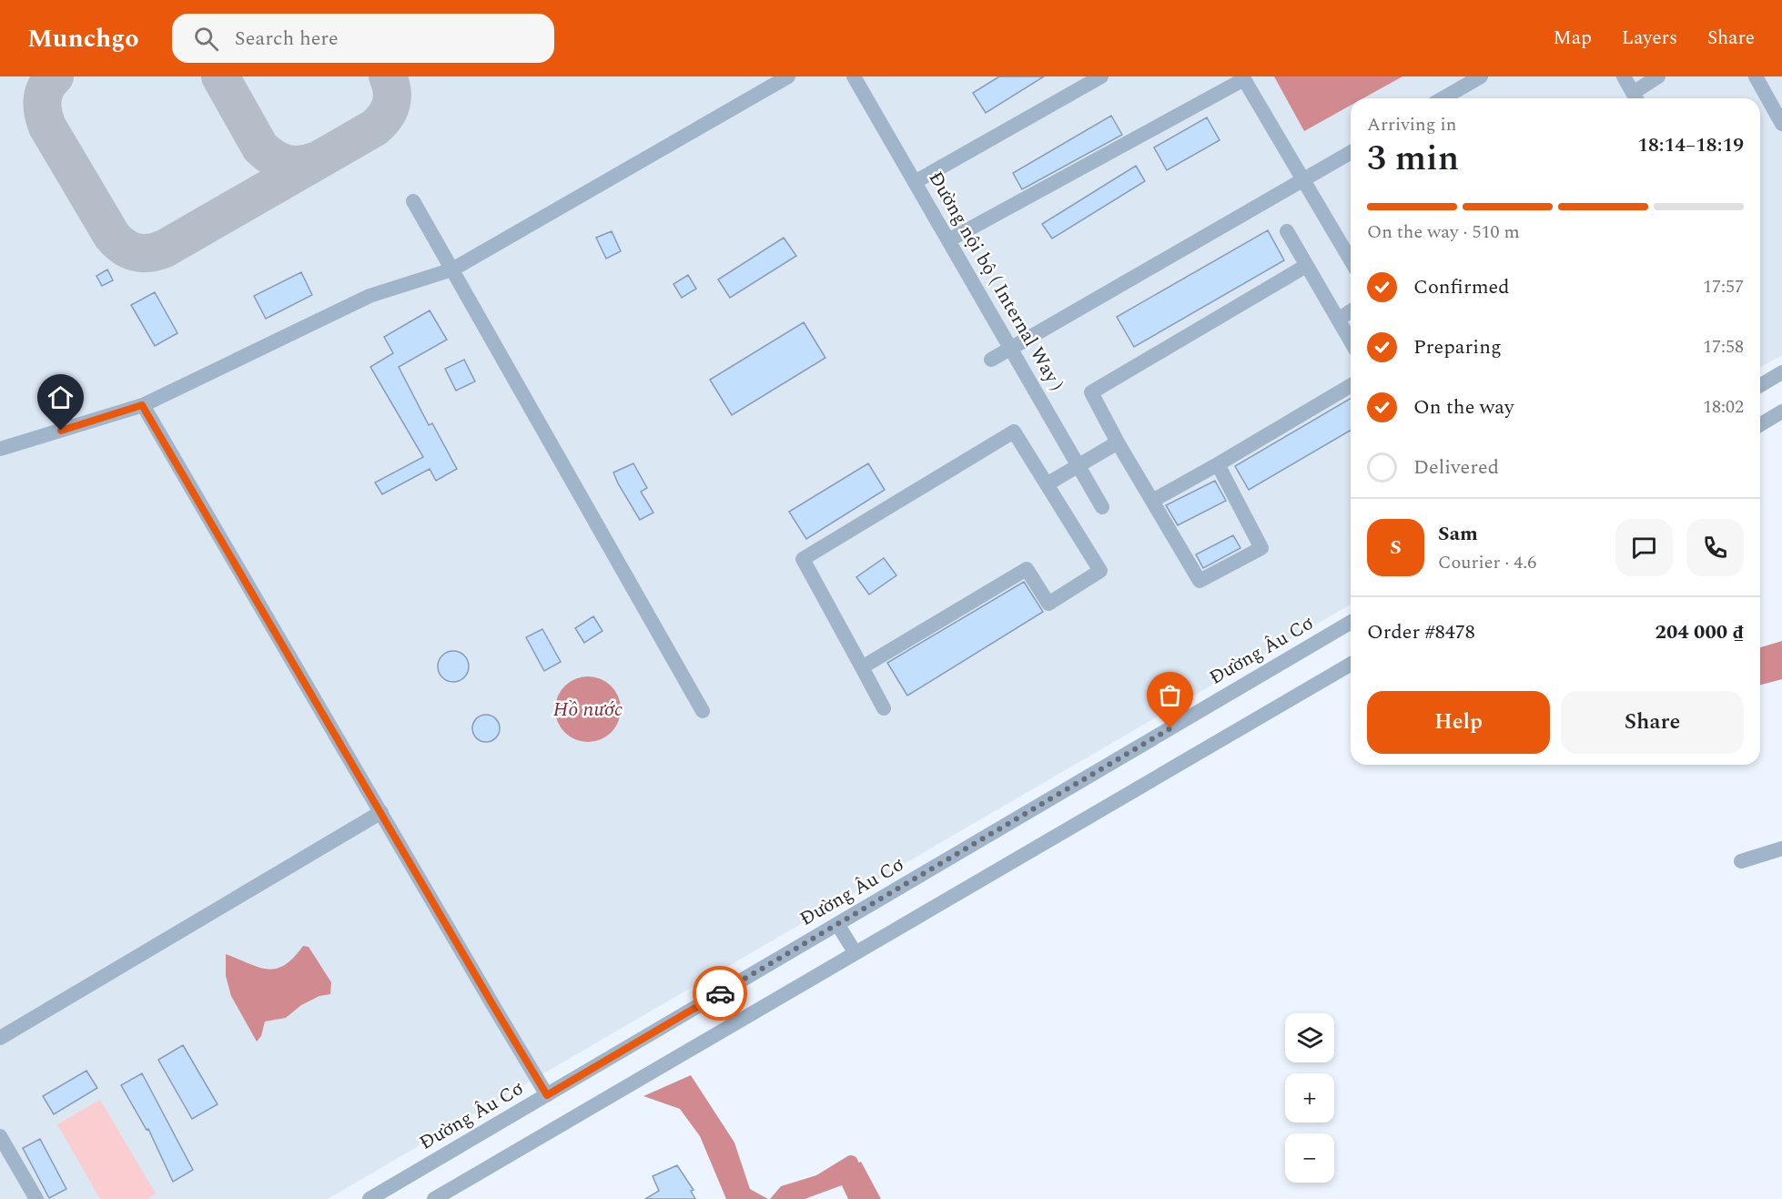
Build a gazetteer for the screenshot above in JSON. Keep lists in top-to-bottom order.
{
  "streets": {
    "street": ["Đường nội bộ ( Internal Way )", "Đường Âu Cơ"]
  },
  "water": ["Hồ nước"],
  "page": {
    "header": "Munchgo",
    "search": "Search here",
    "nav": ["Map", "Layers", "Share"],
    "heading": ["3 min", "Arriving in", "18:14–18:19"],
    "panel": [
      "Sam",
      "Courier · 4.6",
      "Order #8478",
      "204 000 ₫"
    ],
    "bar": "On the way · 510 m",
    "list": [
      ["Confirmed", "17:57"],
      ["Preparing", "17:58"],
      ["On the way", "18:02"],
      "Delivered"
    ],
    "round": "S",
    "buttons": ["Help", "Share"],
    "map_buttons": ["+", "−"]
  }
}
